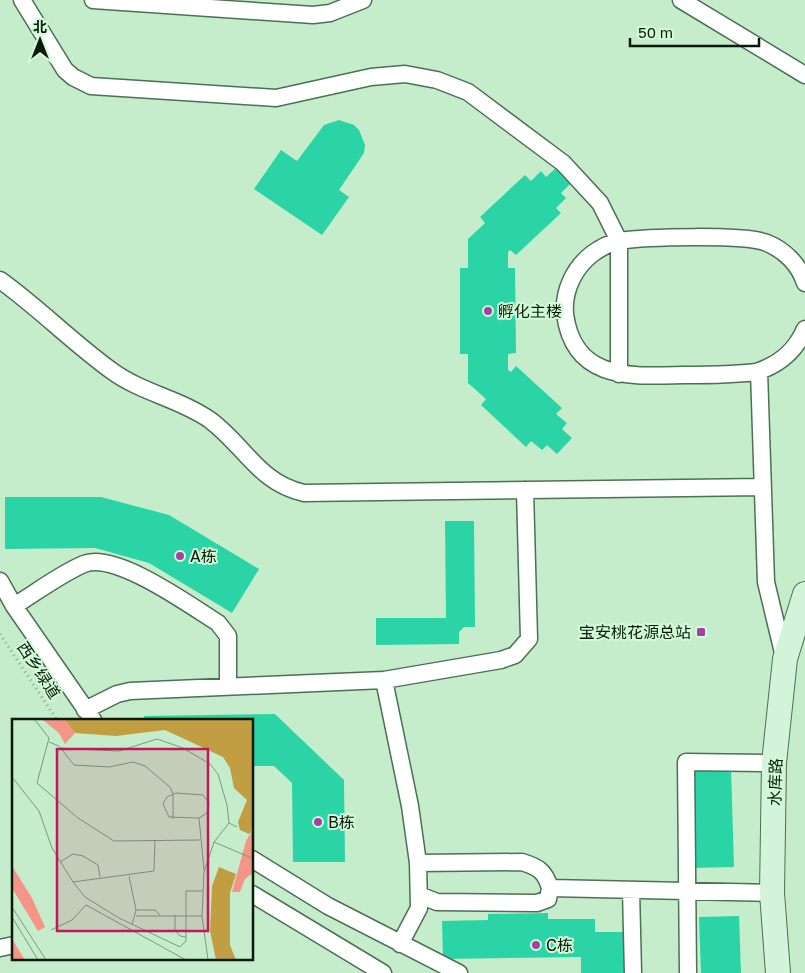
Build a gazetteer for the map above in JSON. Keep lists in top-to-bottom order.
{
  "streets": {
    "street": ["水库路"],
    "path": ["西乡绿道"]
  },
  "places": {
    "other": [
      "孵化主楼",
      "A栋",
      "B栋",
      "C栋"
    ],
    "transit": ["宝安桃花源总站"]
  },
  "scale_bar": "50 m",
  "north": "top"
}
